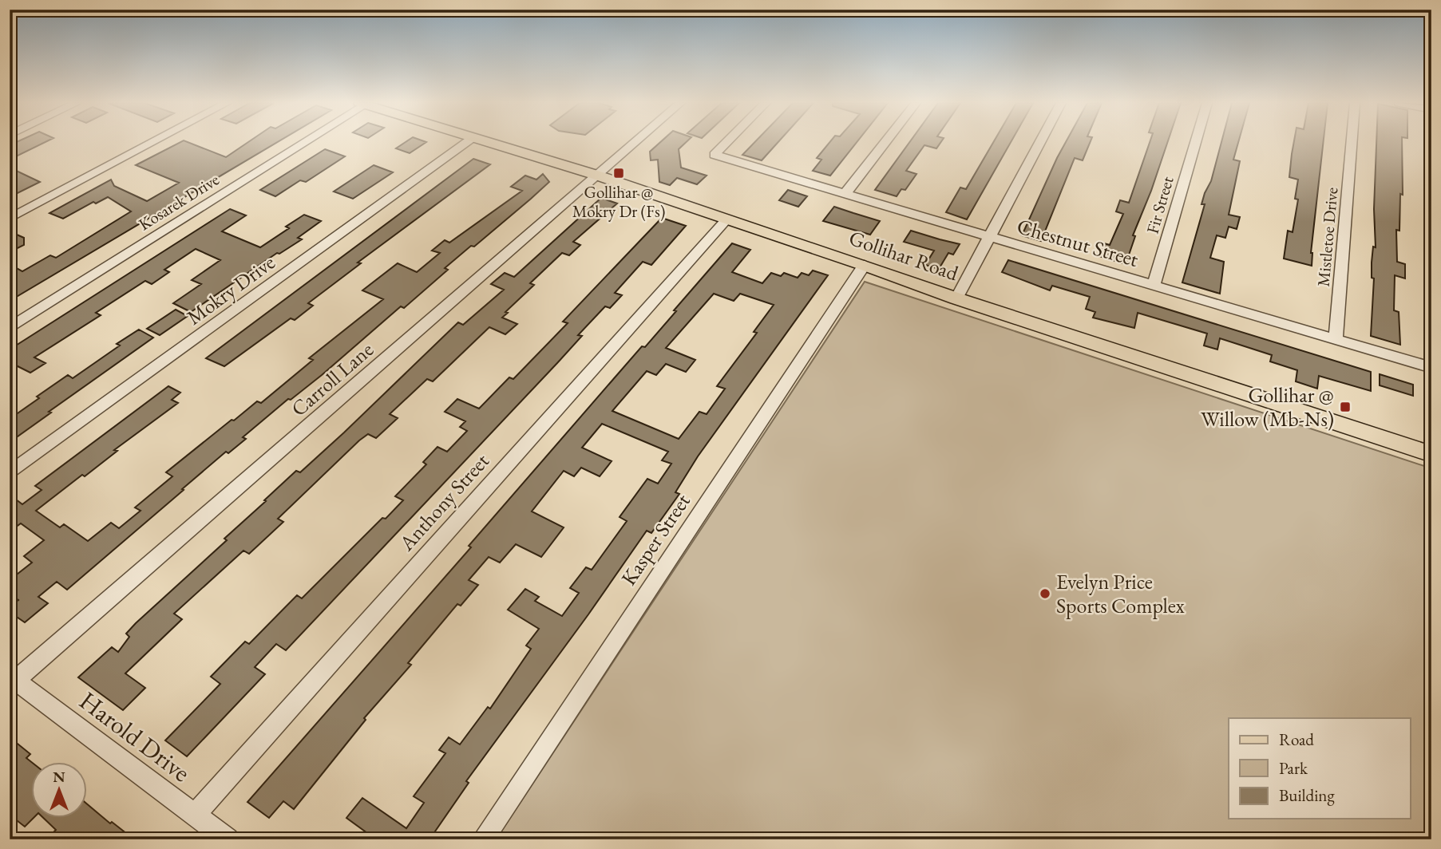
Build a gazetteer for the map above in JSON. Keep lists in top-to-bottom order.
{
  "streets": {
    "main road": ["Gollihar Road"],
    "street": [
      "Kosarek Drive",
      "Fir Street",
      "Mistletoe Drive",
      "Chestnut Street",
      "Mokry Drive",
      "Carroll Lane",
      "Anthony Street",
      "Kasper Street",
      "Harold Drive"
    ]
  },
  "crossings": [
    ["Fir Street", "Chestnut Street"],
    ["Mistletoe Drive", "Chestnut Street"],
    ["Gollihar Road", "Carroll Lane"],
    ["Gollihar Road", "Anthony Street"],
    ["Gollihar Road", "Kasper Street"],
    ["Carroll Lane", "Harold Drive"],
    ["Anthony Street", "Harold Drive"]
  ],
  "places": {
    "transit": ["Gollihar @ Mokry Dr (Fs)", "Gollihar @ Willow (Mb-Ns)"],
    "other": ["Evelyn Price Sports Complex"]
  },
  "legend": ["Road", "Park", "Building"],
  "north": "top"
}
